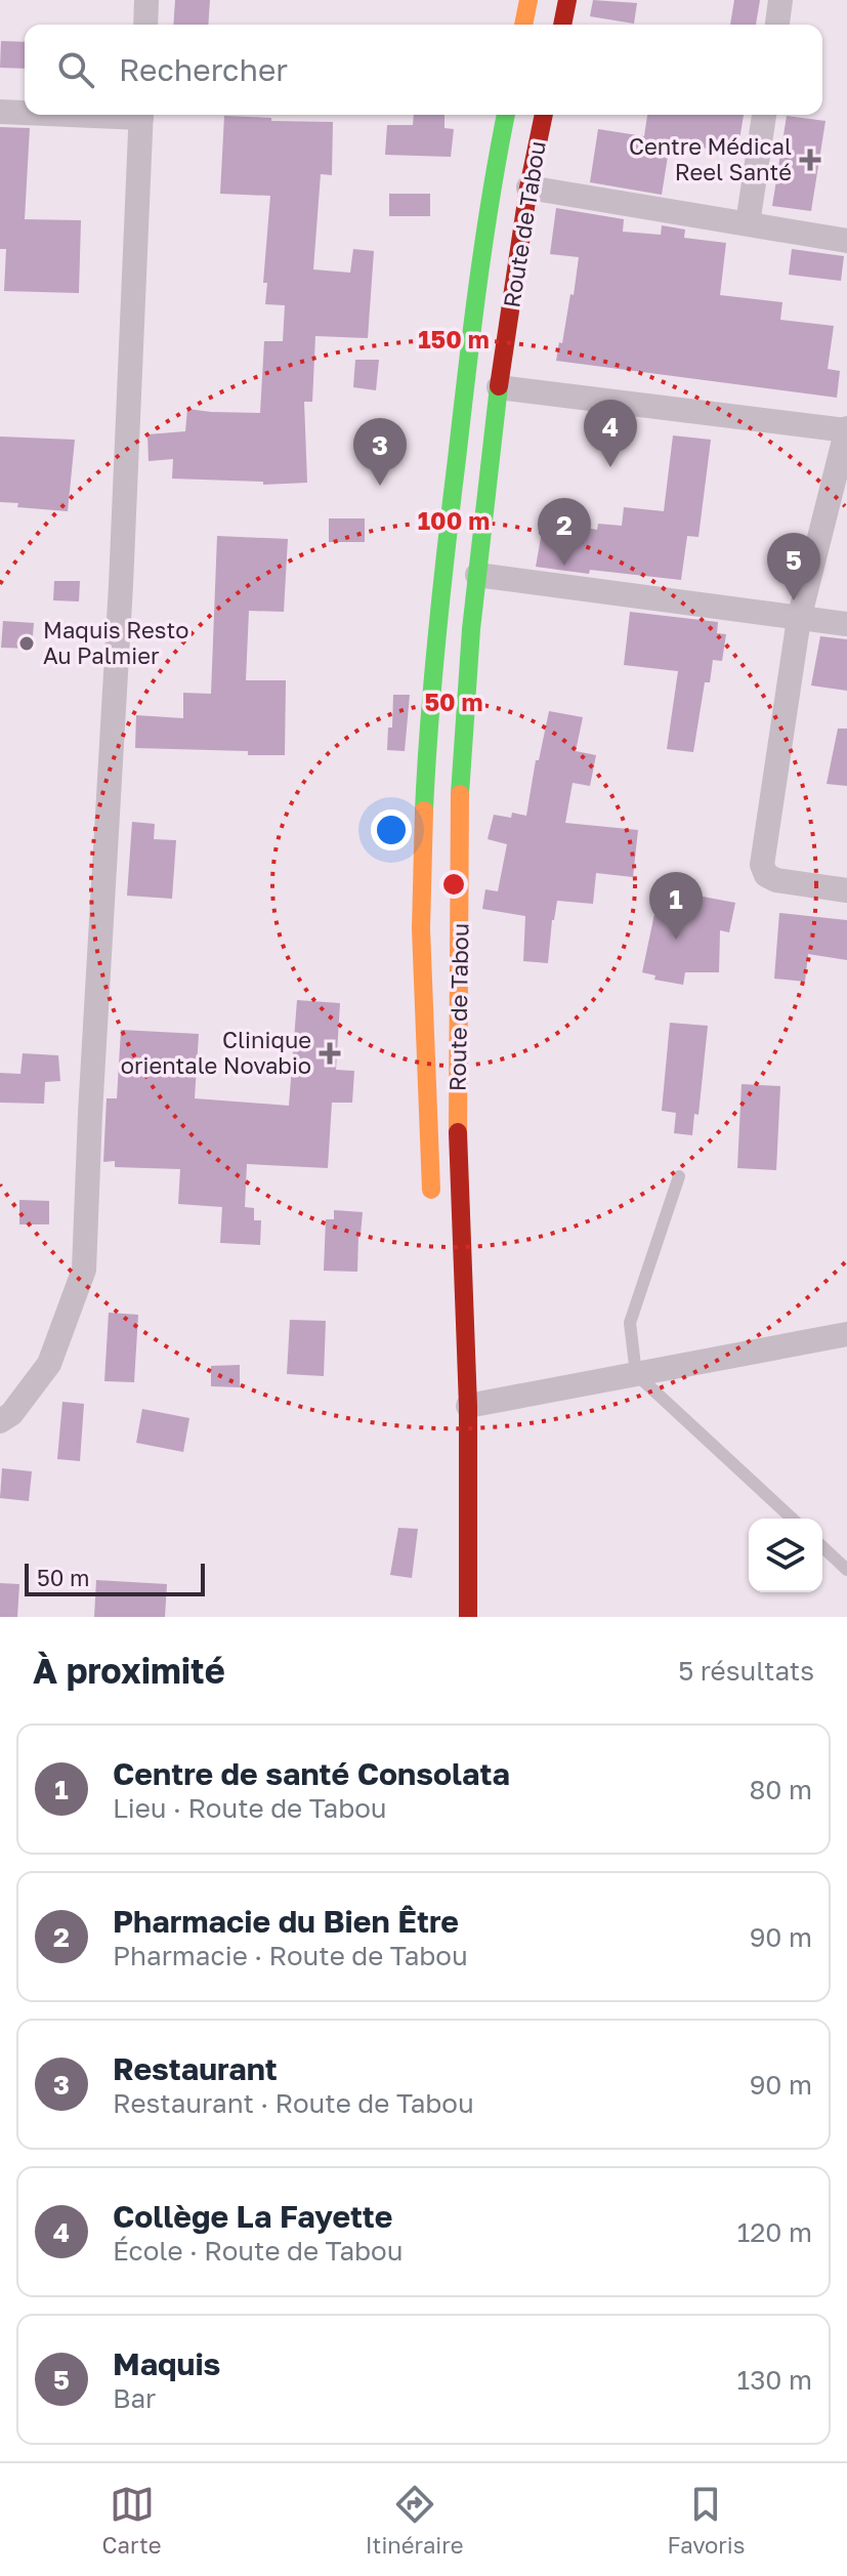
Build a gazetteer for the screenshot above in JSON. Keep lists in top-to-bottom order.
{
  "streets": {
    "main road": ["Route de Tabou"]
  },
  "places": {
    "health": ["Centre Médical Reel Santé", "Clinique orientale Novabio"],
    "other": ["Maquis Resto Au Palmier"]
  },
  "scale_bar": "50 m",
  "page": {
    "search": "Rechercher",
    "pins": [
      "4",
      "3",
      "2",
      "5",
      "1"
    ],
    "scale": "50 m",
    "heading": ["À proximité", "5 résultats"],
    "list": [
      {
        "mark": "1",
        "name": "Centre de santé Consolata",
        "note": "Lieu · Route de Tabou",
        "value": "80 m"
      },
      {
        "mark": "2",
        "name": "Pharmacie du Bien Être",
        "note": "Pharmacie · Route de Tabou",
        "value": "90 m"
      },
      {
        "mark": "3",
        "name": "Restaurant",
        "note": "Restaurant · Route de Tabou",
        "value": "90 m"
      },
      {
        "mark": "4",
        "name": "Collège La Fayette",
        "note": "École · Route de Tabou",
        "value": "120 m"
      },
      {
        "mark": "5",
        "name": "Maquis",
        "note": "Bar",
        "value": "130 m"
      }
    ],
    "nav": ["Carte", "Itinéraire", "Favoris"]
  },
  "rings": ["150 m", "100 m", "50 m"]
}
